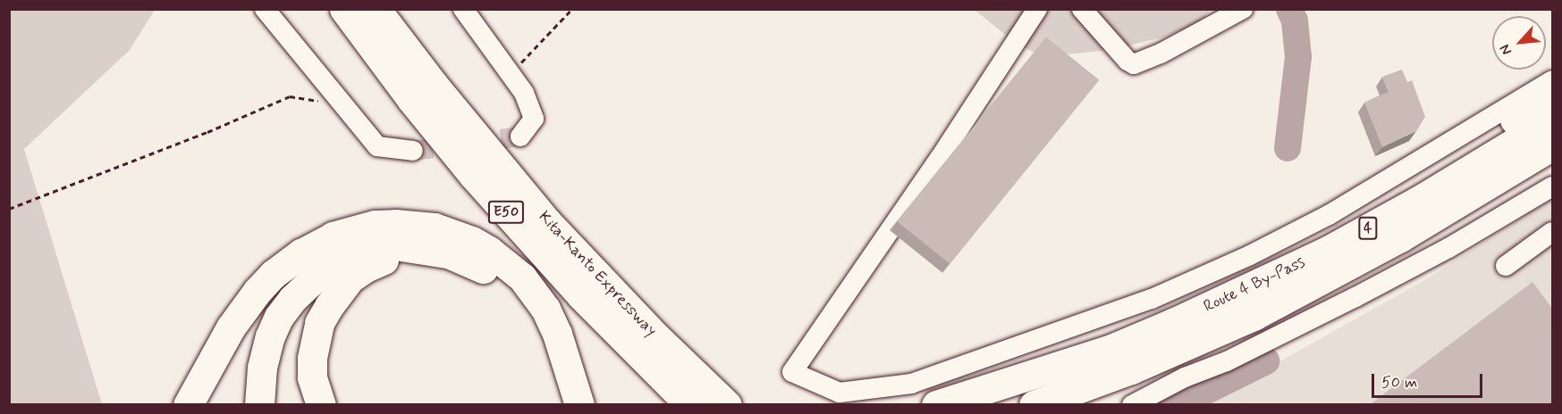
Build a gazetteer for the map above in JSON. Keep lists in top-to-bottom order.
{
  "streets": {
    "highway": [
      "E50",
      "4",
      "Kita-Kanto Expressway",
      "Route 4 By-Pass"
    ]
  },
  "scale_bar": "50 m",
  "north": "bottom left"
}
